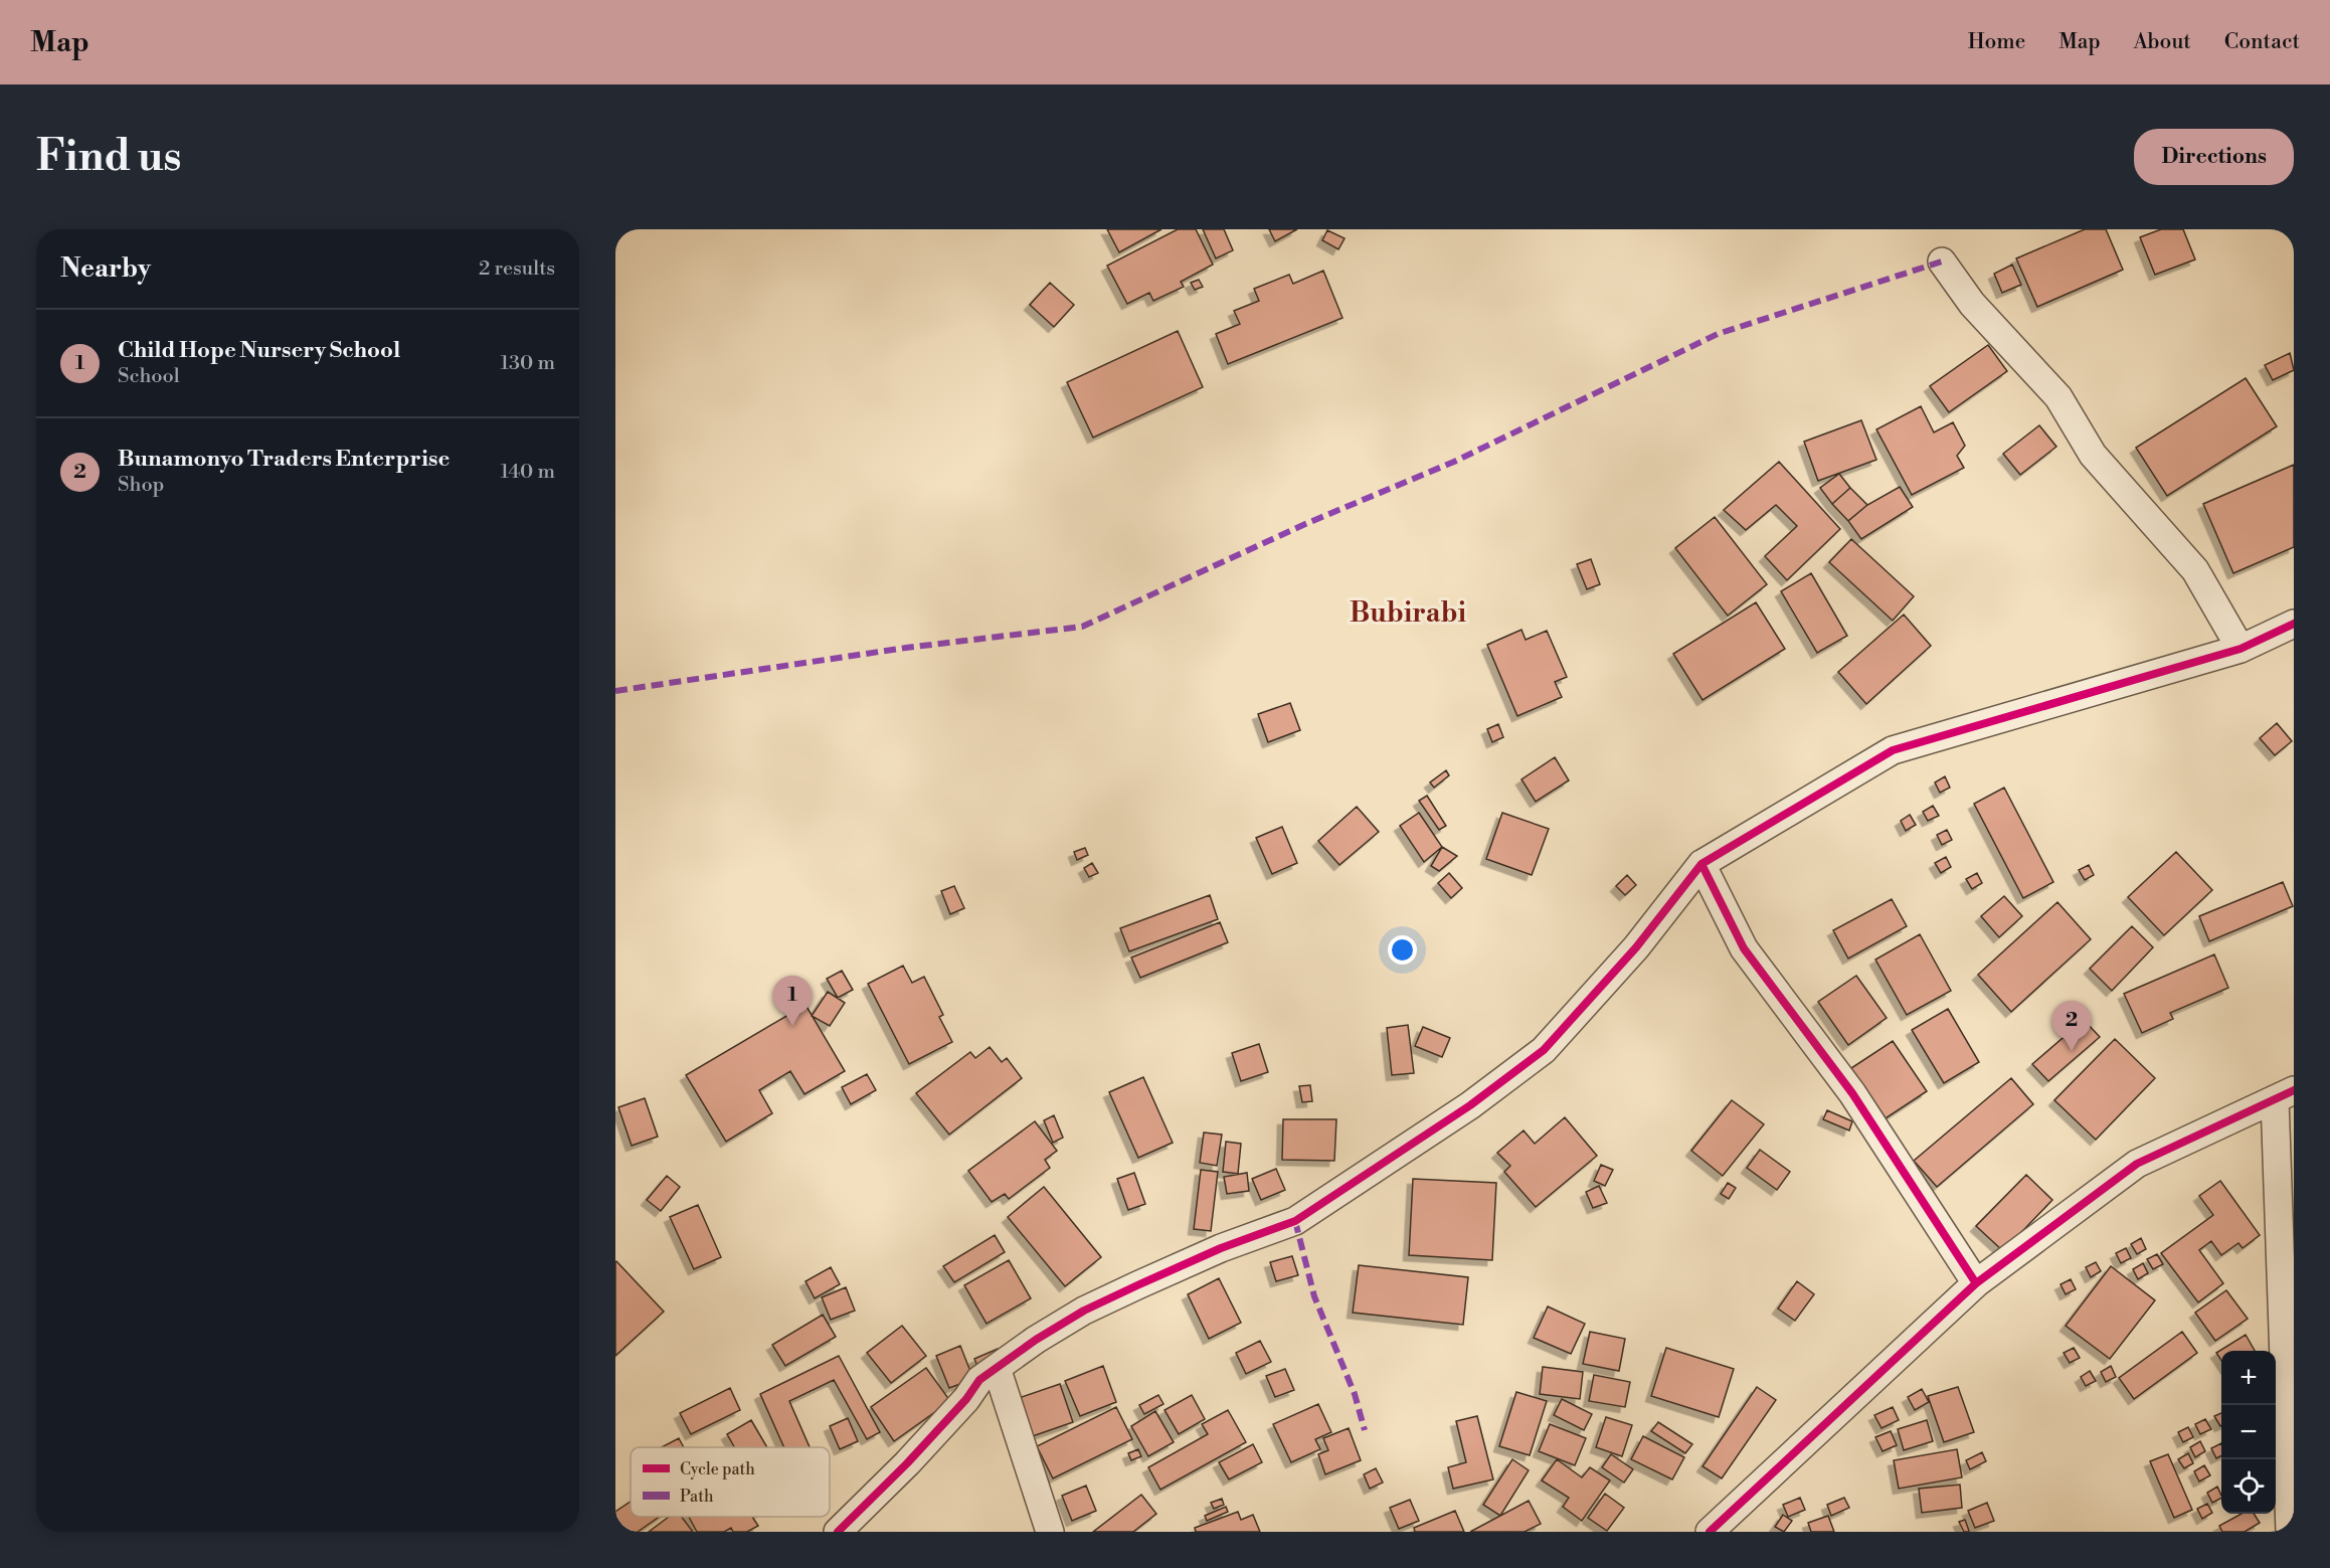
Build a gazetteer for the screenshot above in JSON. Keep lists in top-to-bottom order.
{
  "districts": ["Bubirabi"],
  "legend": ["Cycle path", "Path"],
  "page": {
    "header": "Map",
    "nav": [
      "Home",
      "Map",
      "About",
      "Contact"
    ],
    "buttons": "Directions",
    "title": "Find us",
    "heading": ["Nearby", "2 results"],
    "list": [
      {
        "mark": "1",
        "name": "Child Hope Nursery School",
        "note": "School",
        "value": "130 m"
      },
      {
        "mark": "2",
        "name": "Bunamonyo Traders Enterprise",
        "note": "Shop",
        "value": "140 m"
      }
    ],
    "pins": ["1", "2"],
    "map_buttons": ["+", "−"]
  }
}
